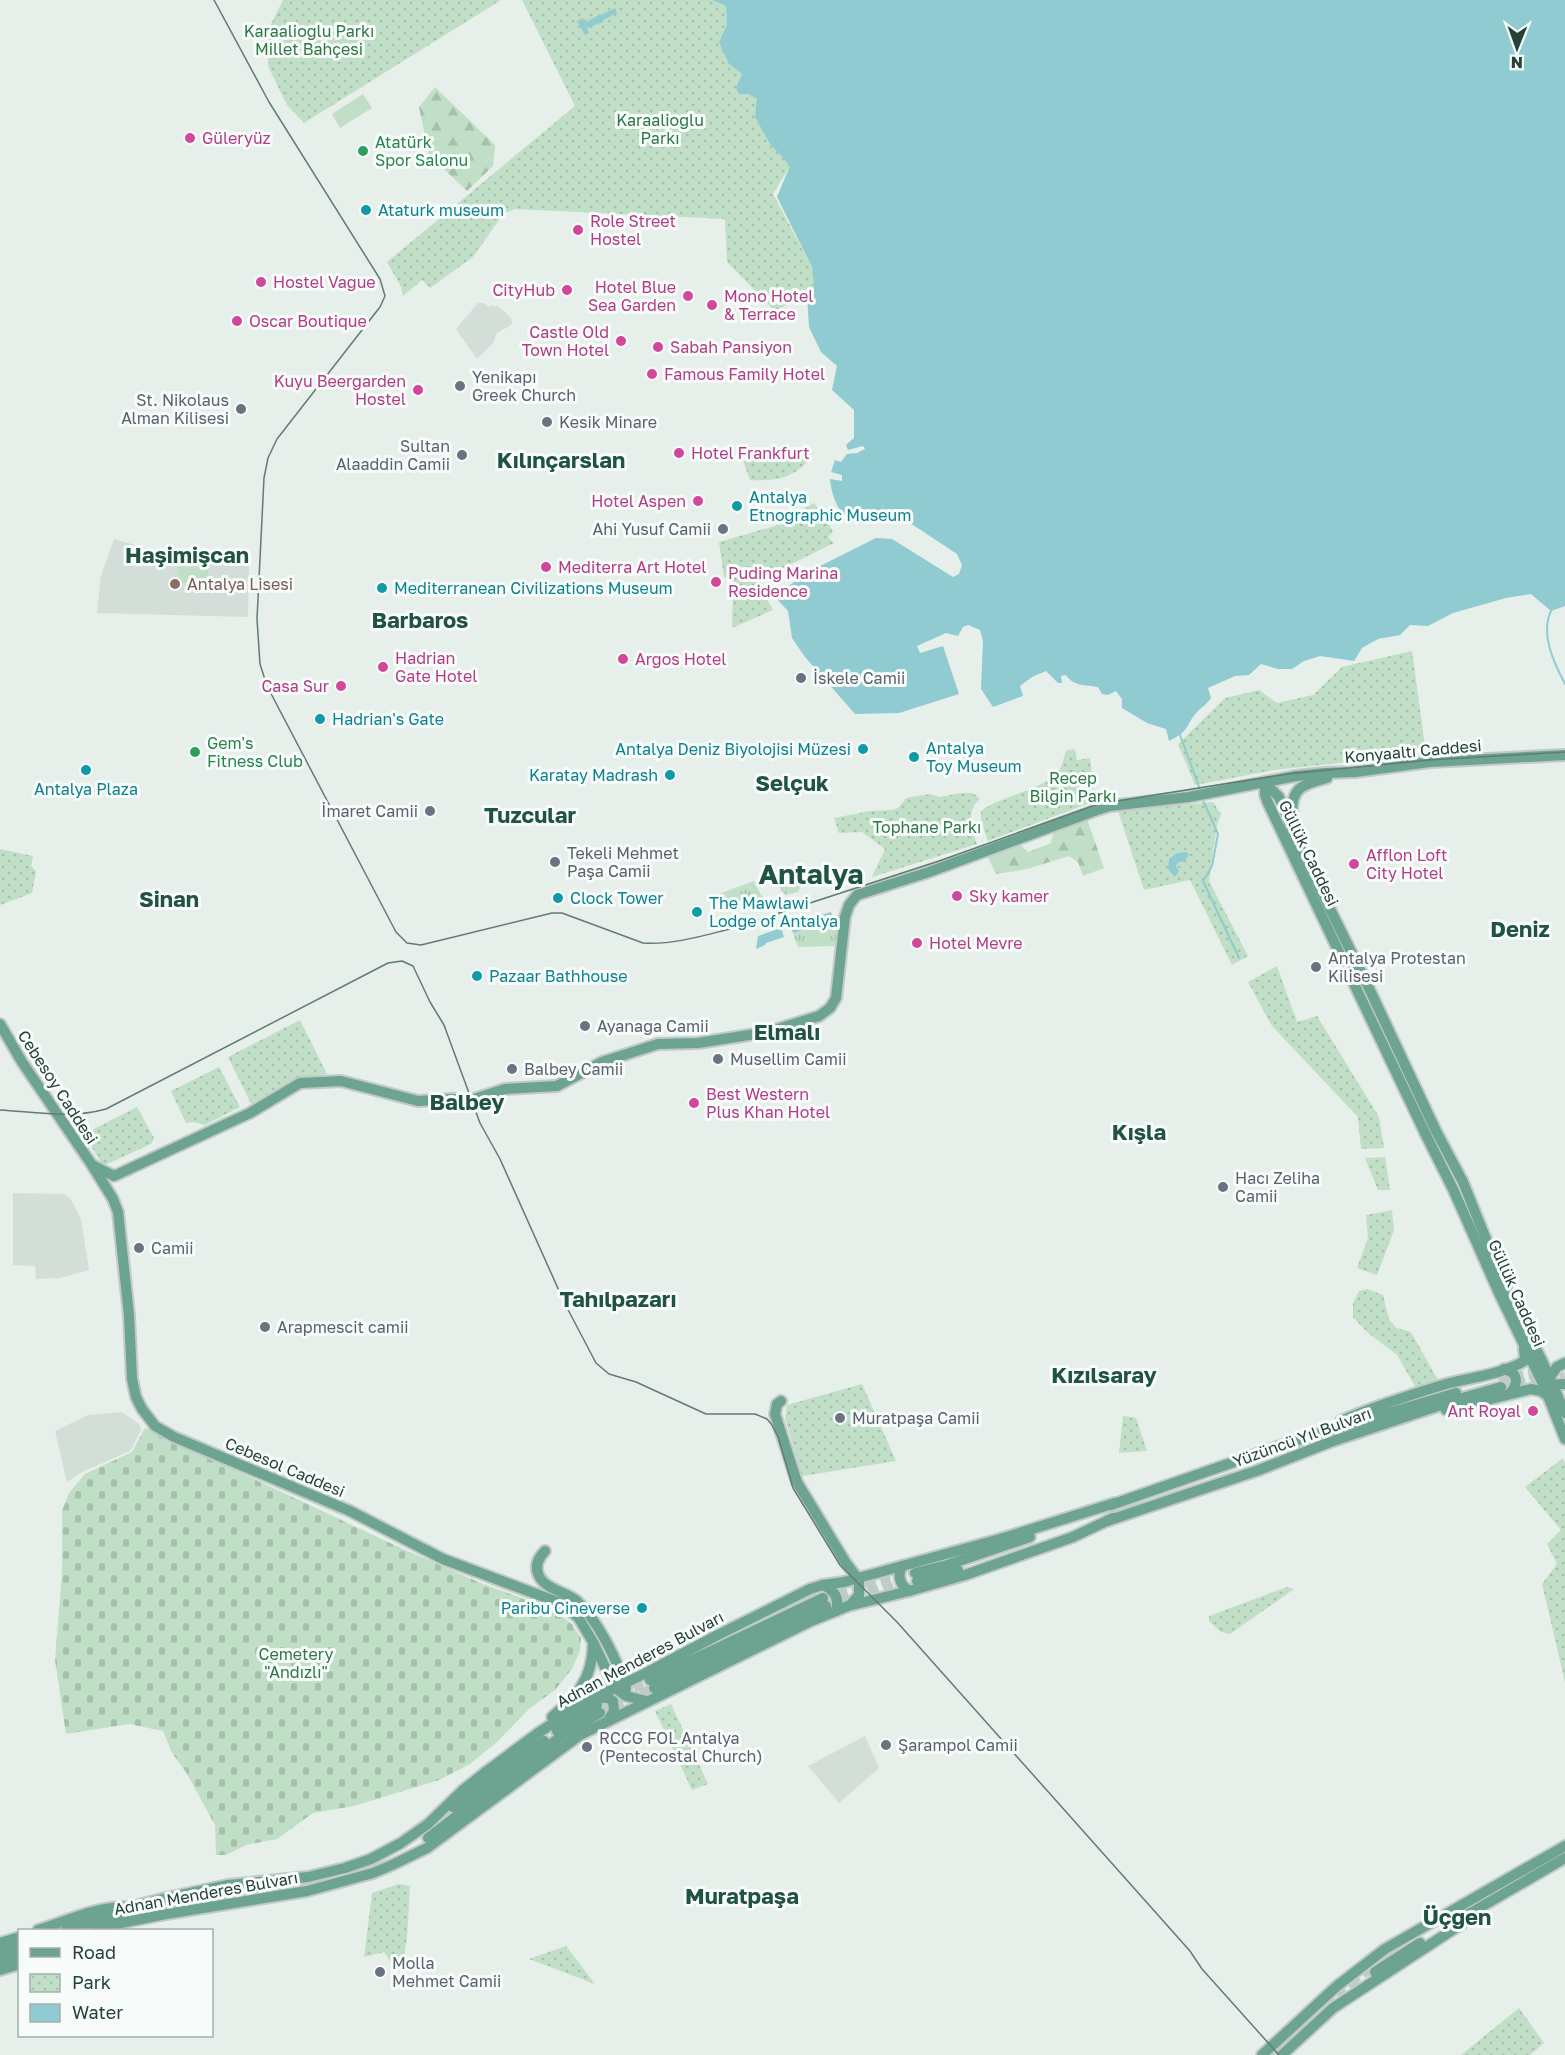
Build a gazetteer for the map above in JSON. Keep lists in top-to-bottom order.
{
  "streets": {
    "main road": [
      "Konyaaltı Caddesi",
      "Güllük Caddesi",
      "Cebesoy Caddesi",
      "Yüzüncü Yıl Bulvarı",
      "Cebesol Caddesi",
      "Adnan Menderes Bulvarı"
    ]
  },
  "crossings": [
    ["Konyaaltı Caddesi", "Güllük Caddesi"],
    ["Cebesoy Caddesi", "Cebesol Caddesi"],
    ["Yüzüncü Yıl Bulvarı", "Adnan Menderes Bulvarı"],
    ["Cebesol Caddesi", "Adnan Menderes Bulvarı"]
  ],
  "districts": [
    "Kılınçarslan",
    "Haşimişcan",
    "Barbaros",
    "Selçuk",
    "Tuzcular",
    "Antalya",
    "Sinan",
    "Deniz",
    "Elmalı",
    "Balbey",
    "Kışla",
    "Tahılpazarı",
    "Kızılsaray",
    "Muratpaşa",
    "Üçgen"
  ],
  "parks": [
    "Karaalioğlu Parkı Millet Bahçesi",
    "Karaalioğlu Parkı",
    "Recep Bilgin Parkı",
    "Tophane Parkı",
    "Cemetery \"Andızlı\""
  ],
  "places": [
    "Güleryüz",
    "Atatürk Spor Salonu",
    "Ataturk museum",
    "Role Street Hostel",
    "Hostel Vague",
    "CityHub",
    "Hotel Blue Sea Garden",
    "Mono Hotel & Terrace",
    "Oscar Boutique",
    "Castle Old Town Hotel",
    "Sabah Pansiyon",
    "Famous Family Hotel",
    "Yenikapı Greek Church",
    "Kuyu Beergarden Hostel",
    "St. Nikolaus Alman Kilisesi",
    "Kesik Minare",
    "Hotel Frankfurt",
    "Sultan Alaaddin Camii",
    "Hotel Aspen",
    "Antalya Etnographic Museum",
    "Ahi Yusuf Camii",
    "Mediterra Art Hotel",
    "Puding Marina Residence",
    "Antalya Lisesi",
    "Mediterranean Civilizations Museum",
    "Argos Hotel",
    "Hadrian Gate Hotel",
    "İskele Camii",
    "Casa Sur",
    "Hadrian's Gate",
    "Antalya Deniz Biyolojisi Müzesi",
    "Gem's Fitness Club",
    "Antalya Toy Museum",
    "Antalya Plaza",
    "Karatay Madrash",
    "İmaret Camii",
    "Tekeli Mehmet Paşa Camii",
    "Afflon Loft City Hotel",
    "Sky kamer",
    "Clock Tower",
    "The Mawlawi Lodge of Antalya",
    "Hotel Mevre",
    "Antalya Protestan Kilisesi",
    "Pazaar Bathhouse",
    "Ayanağa Camii",
    "Musellim Camii",
    "Balbey Camii",
    "Best Western Plus Khan Hotel",
    "Hacı Zeliha Camii",
    "Camii",
    "Arapmescit camii",
    "Ant Royal",
    "Muratpaşa Camii",
    "Paribu Cineverse",
    "Şarampol Camii",
    "RCCG FOL Antalya (Pentecostal Church)",
    "Molla Mehmet Camii"
  ],
  "legend": ["Road", "Park", "Water"],
  "north": "bottom"
}
